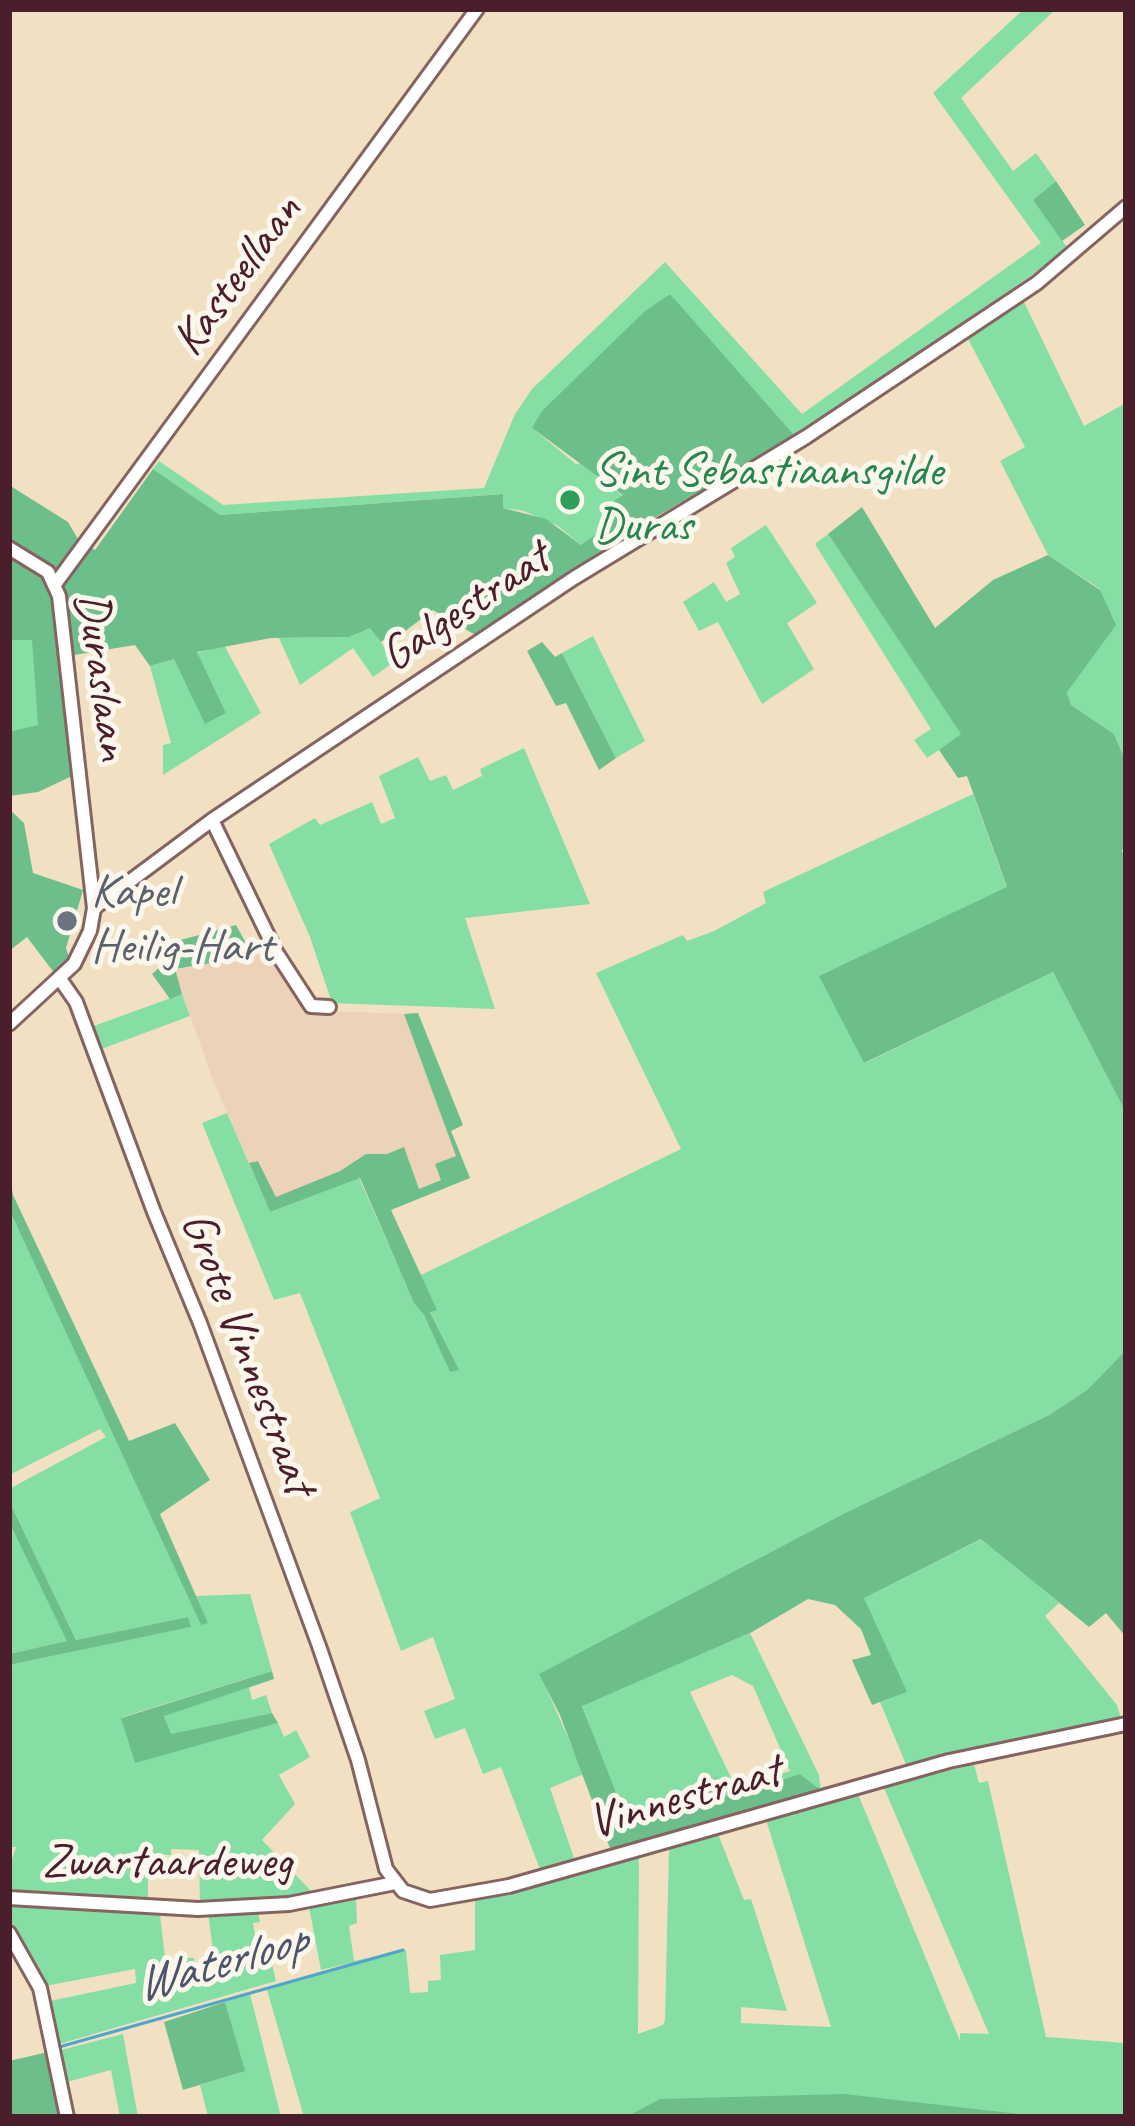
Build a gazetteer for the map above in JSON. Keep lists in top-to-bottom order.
{
  "streets": {
    "street": [
      "Kasteellaan",
      "Galgestraat",
      "Duraslaan",
      "Grote Vinnestraat",
      "Vinnestraat",
      "Zwartaardeweg"
    ]
  },
  "crossings": [
    ["Kasteellaan", "Duraslaan"],
    ["Galgestraat", "Duraslaan"],
    ["Grote Vinnestraat", "Vinnestraat"],
    ["Grote Vinnestraat", "Zwartaardeweg"],
    ["Vinnestraat", "Zwartaardeweg"]
  ],
  "water": ["Waterloop"],
  "places": ["Sint Sebastiaansgilde Duras", "Kapel Heilig-Hart"]
}
